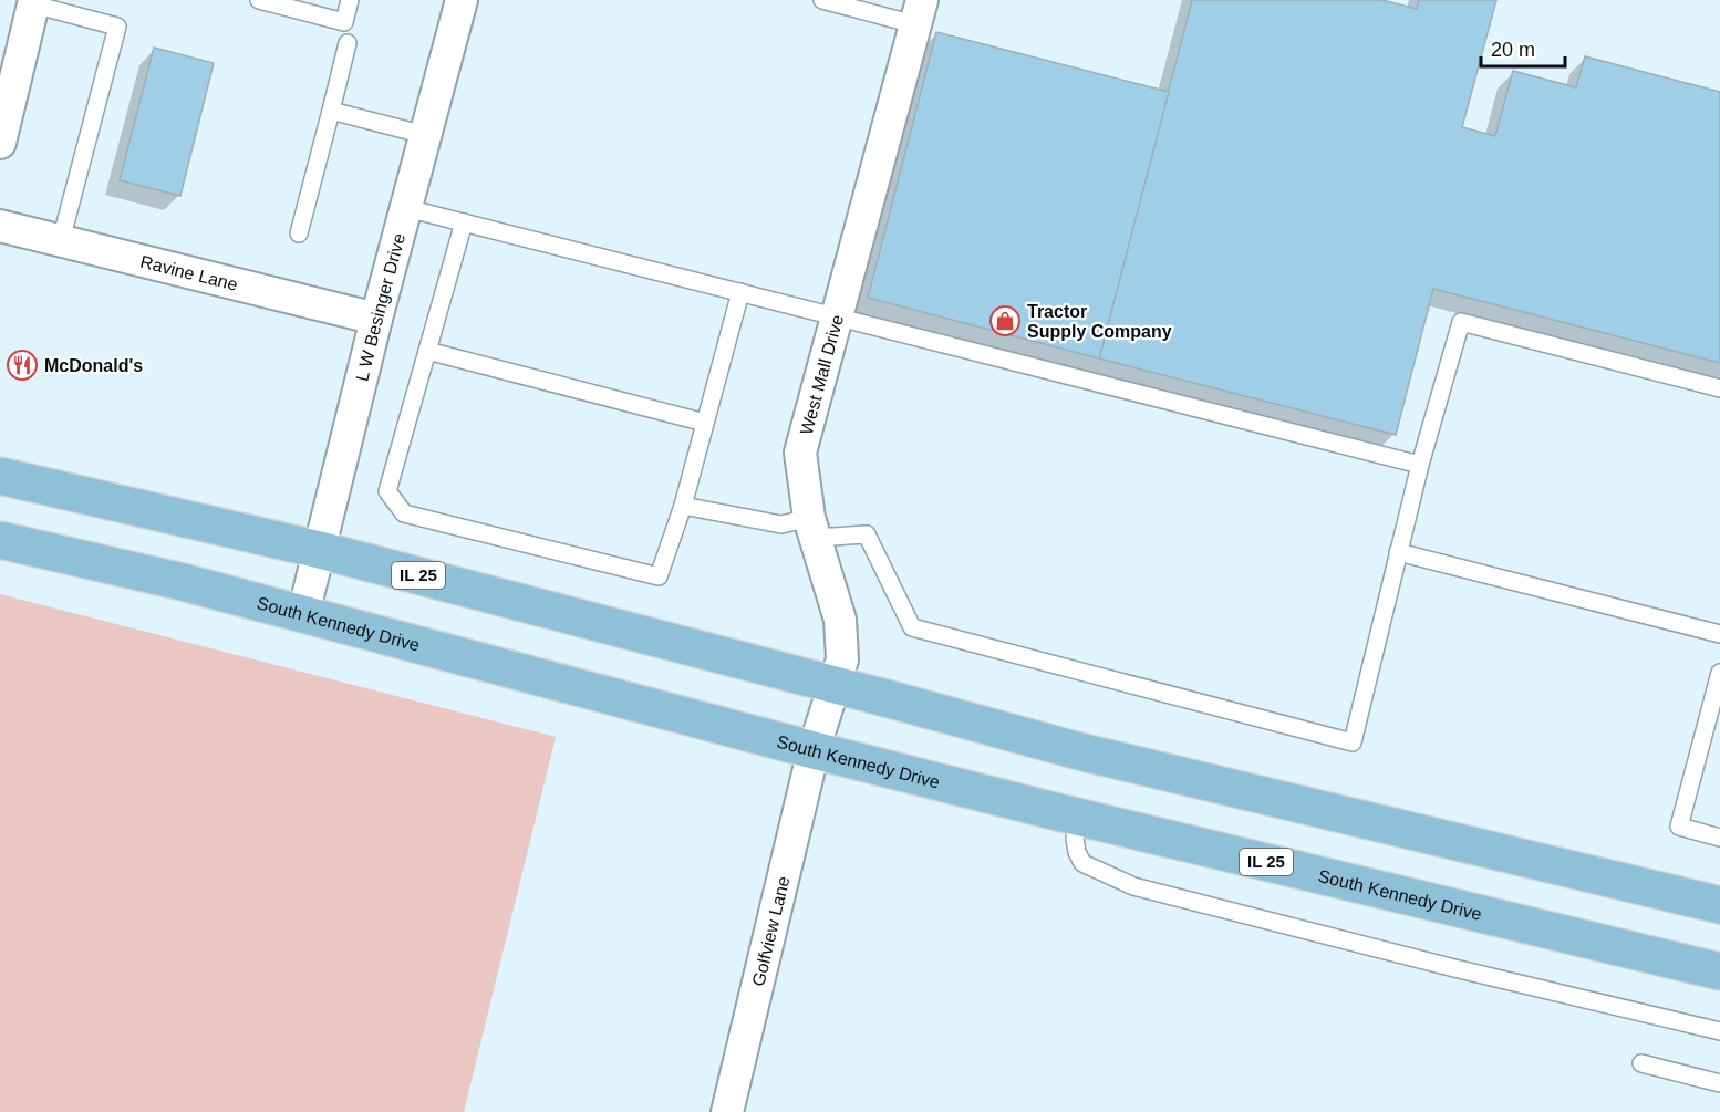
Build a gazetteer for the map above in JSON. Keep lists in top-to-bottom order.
{
  "streets": {
    "main road": ["IL 25", "South Kennedy Drive"],
    "street": [
      "Ravine Lane",
      "L W Besinger Drive",
      "West Mall Drive",
      "Golfview Lane"
    ]
  },
  "crossings": [
    ["Ravine Lane", "L W Besinger Drive"],
    ["L W Besinger Drive", "IL 25"],
    ["L W Besinger Drive", "South Kennedy Drive"],
    ["West Mall Drive", "IL 25"],
    ["West Mall Drive", "South Kennedy Drive"],
    ["West Mall Drive", "Golfview Lane"],
    ["South Kennedy Drive", "Golfview Lane"]
  ],
  "places": {
    "shop": ["Tractor Supply Company"],
    "restaurant": ["McDonald's"]
  },
  "scale_bar": "20 m"
}
